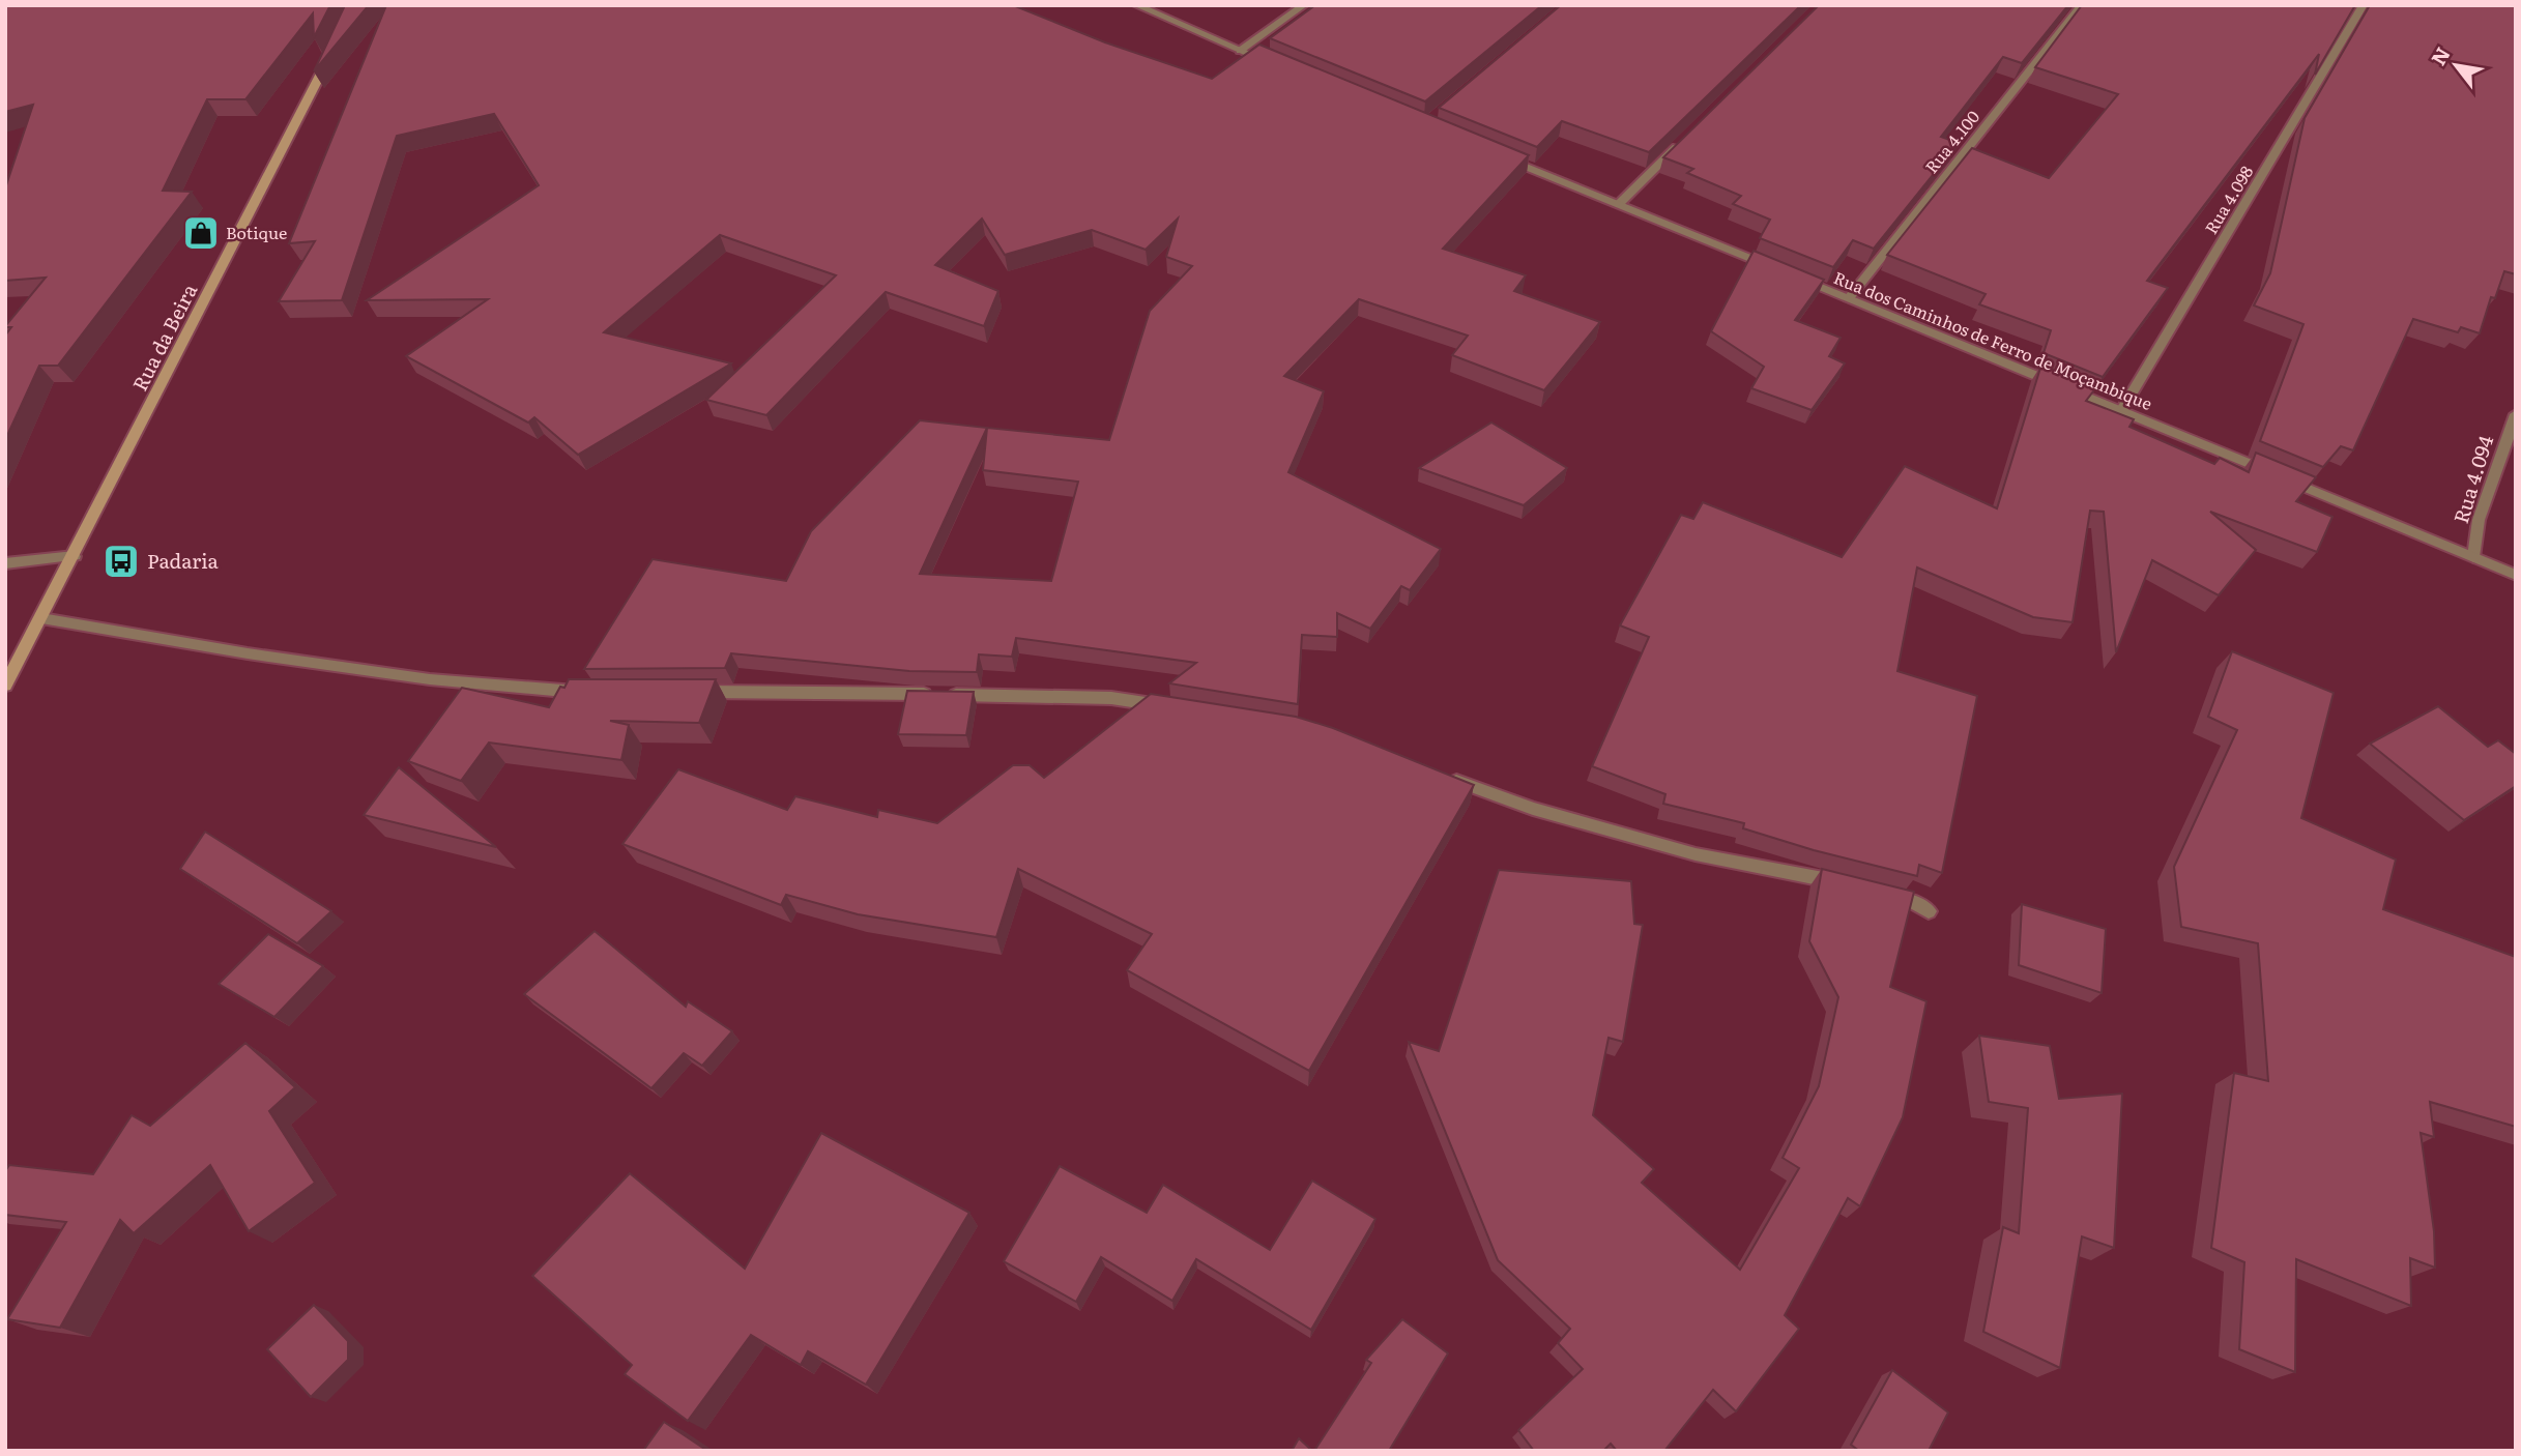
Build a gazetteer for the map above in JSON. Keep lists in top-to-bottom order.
{
  "streets": {
    "main road": ["Rua da Beira"],
    "street": [
      "Rua 4.100",
      "Rua 4.098",
      "Rua dos Caminhos de Ferro de Moçambique",
      "Rua 4.094"
    ]
  },
  "crossings": [
    ["Rua 4.100", "Rua dos Caminhos de Ferro de Moçambique"],
    ["Rua 4.098", "Rua dos Caminhos de Ferro de Moçambique"],
    ["Rua dos Caminhos de Ferro de Moçambique", "Rua 4.094"]
  ],
  "places": {
    "shop": ["Botique"],
    "bus stop": ["Padaria"]
  },
  "north": "top left"
}
